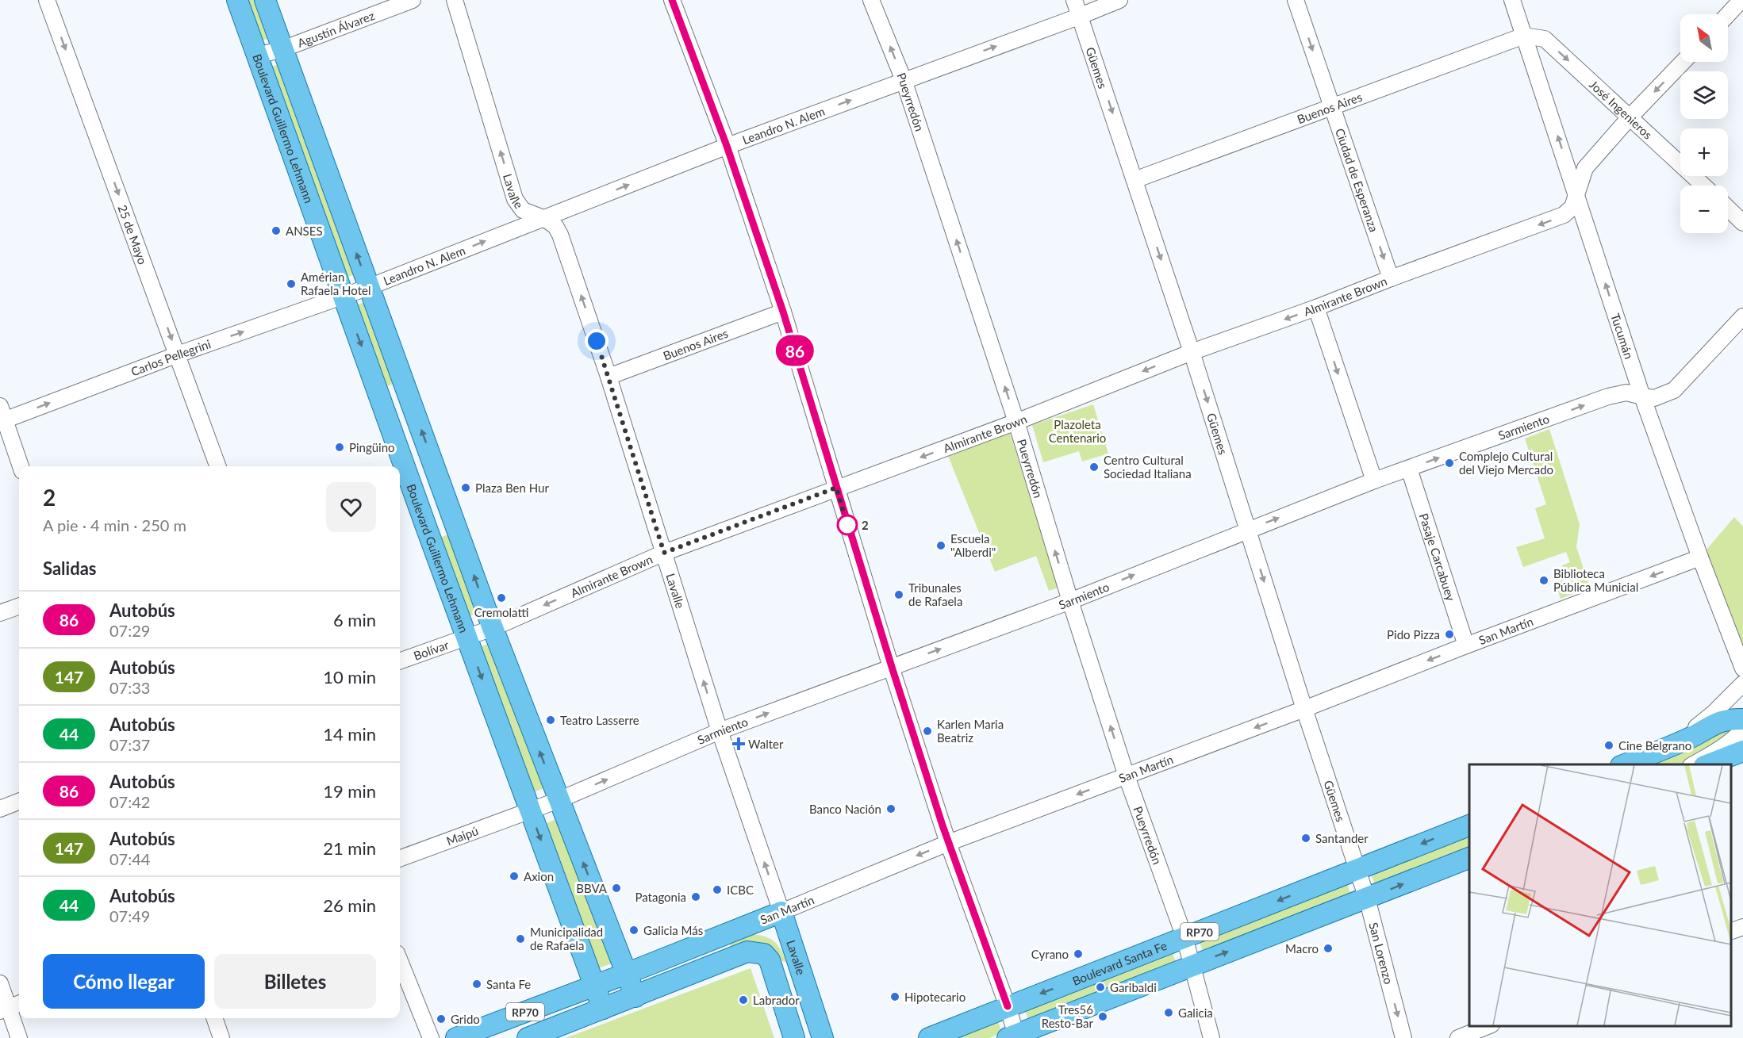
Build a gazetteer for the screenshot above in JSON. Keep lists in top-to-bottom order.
{
  "streets": {
    "main road": [
      "Boulevard Guillermo Lehmann",
      "Lavalle",
      "San Martín",
      "RP70",
      "Boulevard Santa Fe"
    ],
    "street": [
      "Agustín Álvarez",
      "Güemes",
      "Pueyrredón",
      "Buenos Aires",
      "José Ingenieros",
      "Leandro N. Alem",
      "Ciudad de Esperanza",
      "25 de Mayo",
      "Almirante Brown",
      "Tucumán",
      "Carlos Pellegrini",
      "Sarmiento",
      "Pasaje Carcabuey",
      "Bolívar",
      "Maipú",
      "San Lorenzo"
    ]
  },
  "crossings": [
    ["Agustín Álvarez", "Boulevard Guillermo Lehmann"],
    ["Güemes", "Buenos Aires"],
    ["Güemes", "Leandro N. Alem"],
    ["Güemes", "Almirante Brown"],
    ["Güemes", "Sarmiento"],
    ["Güemes", "San Martín"],
    ["Güemes", "San Lorenzo"],
    ["Güemes", "Boulevard Santa Fe"],
    ["Pueyrredón", "Leandro N. Alem"],
    ["Pueyrredón", "Almirante Brown"],
    ["Pueyrredón", "Sarmiento"],
    ["Pueyrredón", "San Martín"],
    ["Pueyrredón", "RP70"],
    ["Pueyrredón", "Boulevard Santa Fe"],
    ["Buenos Aires", "José Ingenieros"],
    ["Buenos Aires", "Ciudad de Esperanza"],
    ["Buenos Aires", "Lavalle"],
    ["Buenos Aires", "Tucumán"],
    ["José Ingenieros", "Almirante Brown"],
    ["José Ingenieros", "Tucumán"],
    ["Leandro N. Alem", "Boulevard Guillermo Lehmann"],
    ["Leandro N. Alem", "Lavalle"],
    ["Leandro N. Alem", "Carlos Pellegrini"],
    ["Boulevard Guillermo Lehmann", "Almirante Brown"],
    ["Boulevard Guillermo Lehmann", "Carlos Pellegrini"],
    ["Boulevard Guillermo Lehmann", "Sarmiento"],
    ["Boulevard Guillermo Lehmann", "San Martín"],
    ["Boulevard Guillermo Lehmann", "Bolívar"],
    ["Boulevard Guillermo Lehmann", "Maipú"],
    ["Boulevard Guillermo Lehmann", "RP70"],
    ["Ciudad de Esperanza", "Almirante Brown"],
    ["Lavalle", "Almirante Brown"],
    ["Lavalle", "Sarmiento"],
    ["Lavalle", "San Martín"],
    ["25 de Mayo", "Carlos Pellegrini"],
    ["Almirante Brown", "Tucumán"],
    ["Almirante Brown", "Bolívar"],
    ["Tucumán", "Sarmiento"],
    ["Tucumán", "San Martín"],
    ["Sarmiento", "Pasaje Carcabuey"],
    ["Sarmiento", "Maipú"],
    ["Pasaje Carcabuey", "San Martín"],
    ["San Martín", "RP70"],
    ["RP70", "San Lorenzo"],
    ["San Lorenzo", "Boulevard Santa Fe"]
  ],
  "one_way": [
    "Güemes",
    "Pueyrredón",
    "José Ingenieros",
    "Leandro N. Alem",
    "Ciudad de Esperanza",
    "Lavalle",
    "25 de Mayo",
    "Almirante Brown",
    "Tucumán",
    "Carlos Pellegrini",
    "Sarmiento",
    "San Martín",
    "San Lorenzo"
  ],
  "parks": ["Plazoleta Centenario"],
  "places": {
    "other": [
      "ANSES",
      "Amérian Rafaela Hotel",
      "Pingüino",
      "Complejo Cultural del Viejo Mercado",
      "Centro Cultural Sociedad Italiana",
      "Plaza Ben Hur",
      "2",
      "Escuela \"Alberdi\"",
      "Biblioteca Pública Municial",
      "Tribunales de Rafaela",
      "Cremolatti",
      "Pido Pizza",
      "Teatro Lasserre",
      "Karlen Maria Beatriz",
      "Cine Belgrano",
      "Banco Nación",
      "Santander",
      "Axion",
      "BBVA",
      "ICBC",
      "Patagonia",
      "Galicia Más",
      "Municipalidad de Rafaela",
      "Macro",
      "Cyrano",
      "Santa Fe",
      "Garibaldi",
      "Hipotecario",
      "Labrador",
      "Galicia",
      "Tres56 Resto-Bar",
      "Grido"
    ],
    "health": ["Walter"]
  },
  "lines": ["bus line 86"],
  "north": "top left",
  "page": {
    "on_map": "86",
    "map_buttons": ["+", "−"],
    "heading": [
      ["2", "A pie · 4 min · 250 m"],
      "Salidas"
    ],
    "list": [
      {
        "mark": "86",
        "name": "Autobús",
        "note": "07:29",
        "value": "6 min"
      },
      {
        "mark": "147",
        "name": "Autobús",
        "note": "07:33",
        "value": "10 min"
      },
      {
        "mark": "44",
        "name": "Autobús",
        "note": "07:37",
        "value": "14 min"
      },
      {
        "mark": "86",
        "name": "Autobús",
        "note": "07:42",
        "value": "19 min"
      },
      {
        "mark": "147",
        "name": "Autobús",
        "note": "07:44",
        "value": "21 min"
      },
      {
        "mark": "44",
        "name": "Autobús",
        "note": "07:49",
        "value": "26 min"
      }
    ],
    "buttons": ["Cómo llegar", "Billetes"]
  }
}
